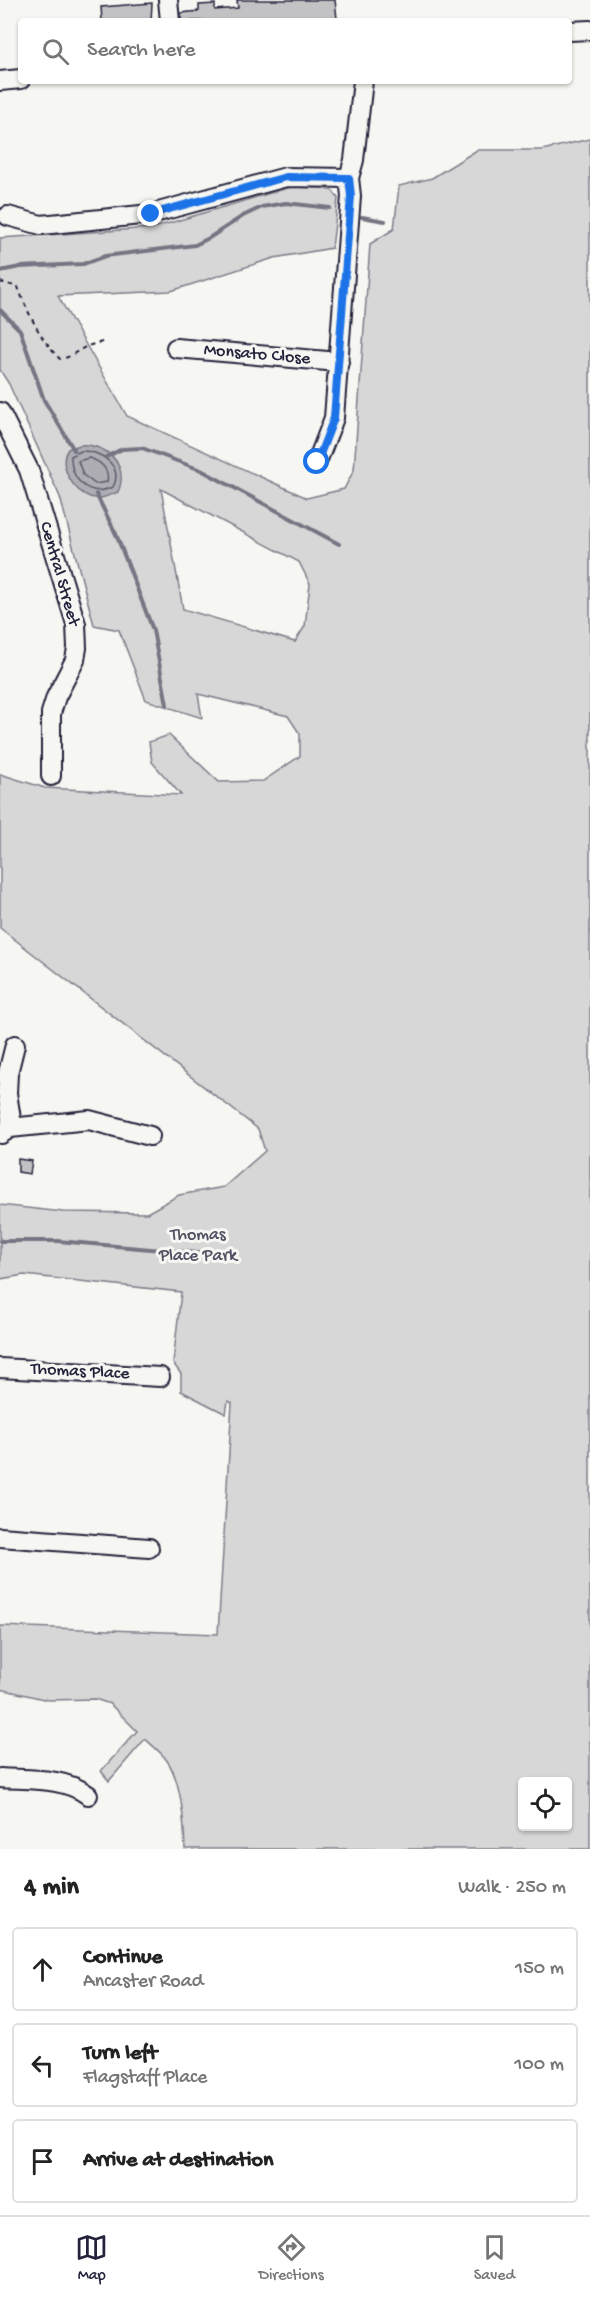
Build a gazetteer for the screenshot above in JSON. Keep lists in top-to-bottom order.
{
  "streets": {
    "street": ["Monsato Close", "Central Street", "Thomas Place"]
  },
  "parks": ["Thomas Place Park"],
  "page": {
    "search": "Search here",
    "heading": ["4 min", "Walk · 250 m"],
    "list": [
      ["Continue", "Ancaster Road", "150 m"],
      ["Turn left", "Flagstaff Place", "100 m"],
      "Arrive at destination"
    ],
    "nav": ["Map", "Directions", "Saved"]
  }
}
